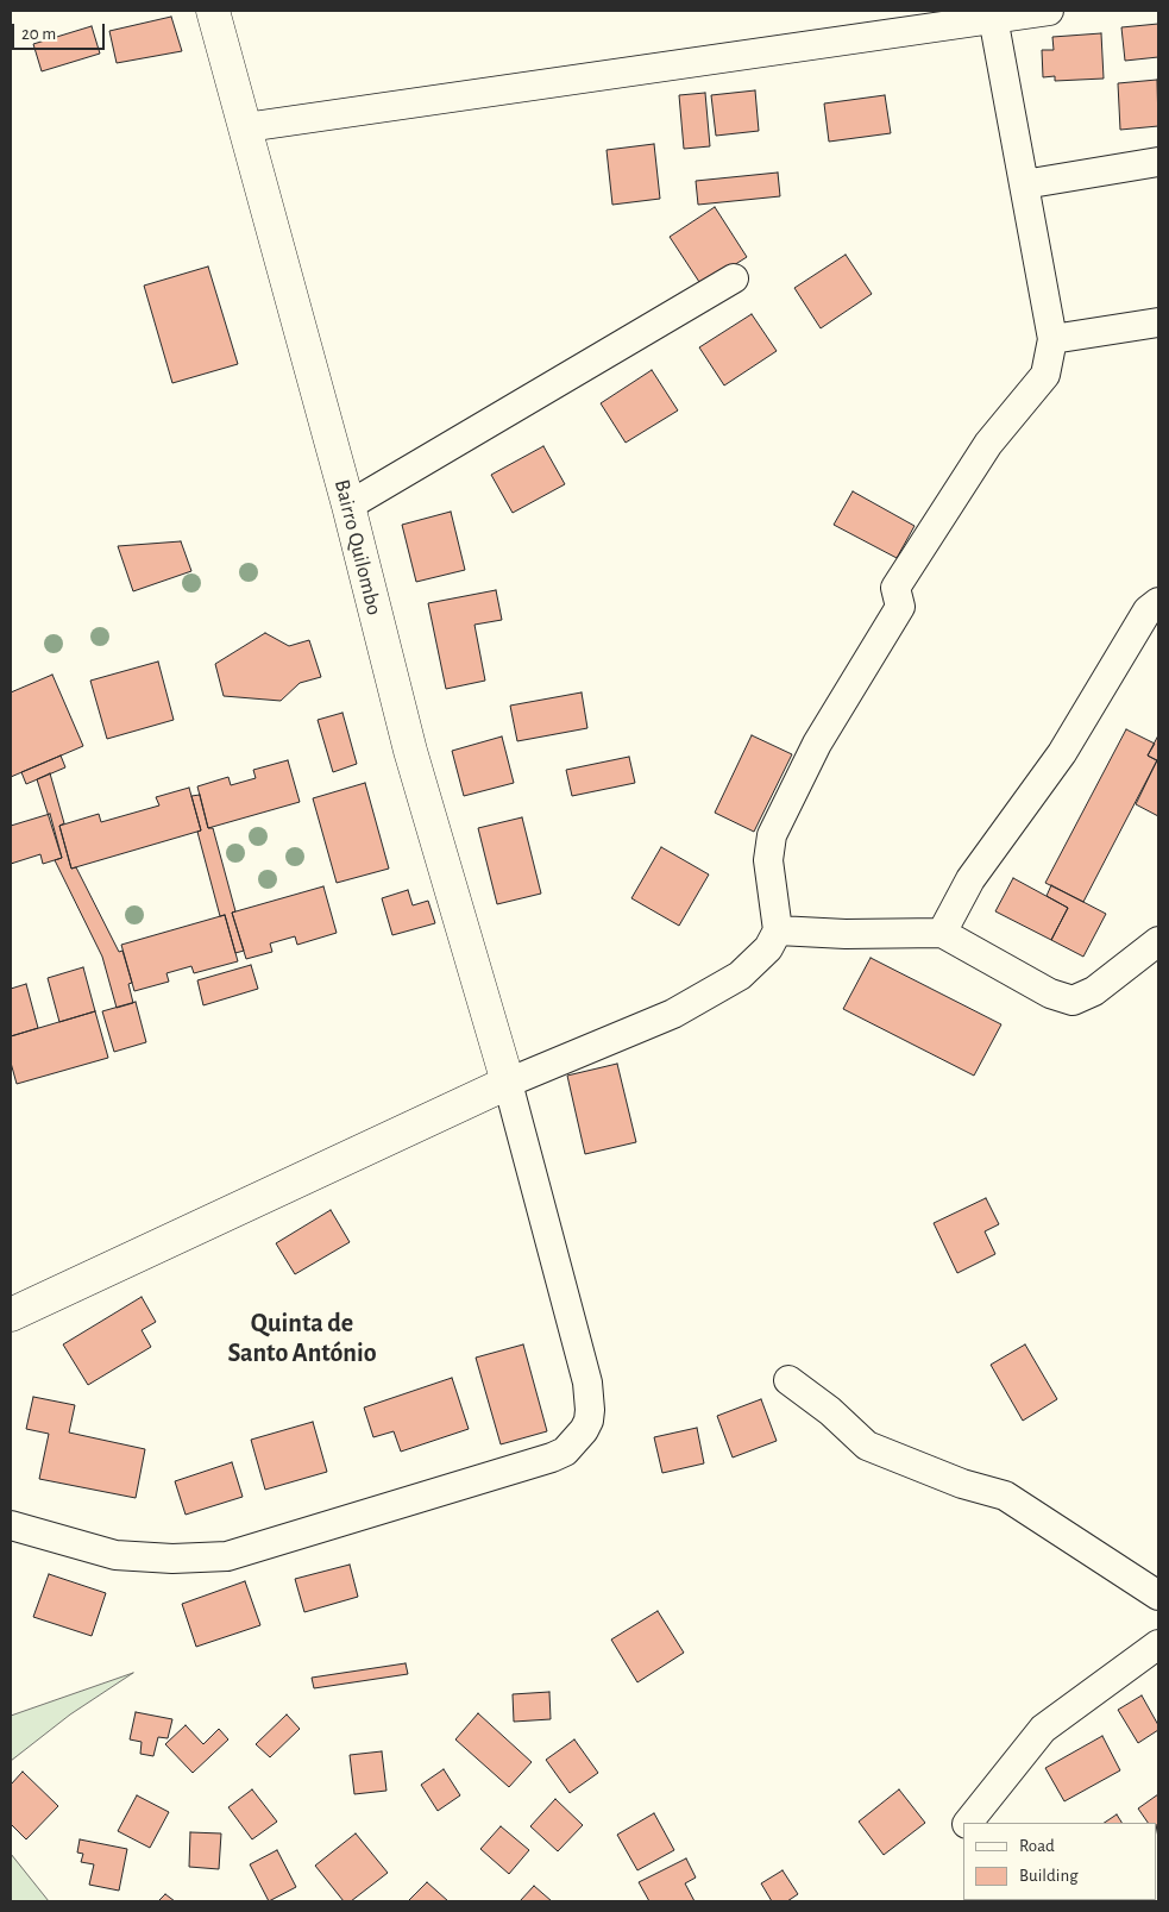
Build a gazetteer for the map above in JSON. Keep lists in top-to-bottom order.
{
  "streets": {
    "street": ["Bairro Quilombo"]
  },
  "districts": ["Quinta de Santo António"],
  "legend": ["Road", "Building"],
  "scale_bar": "20 m"
}
